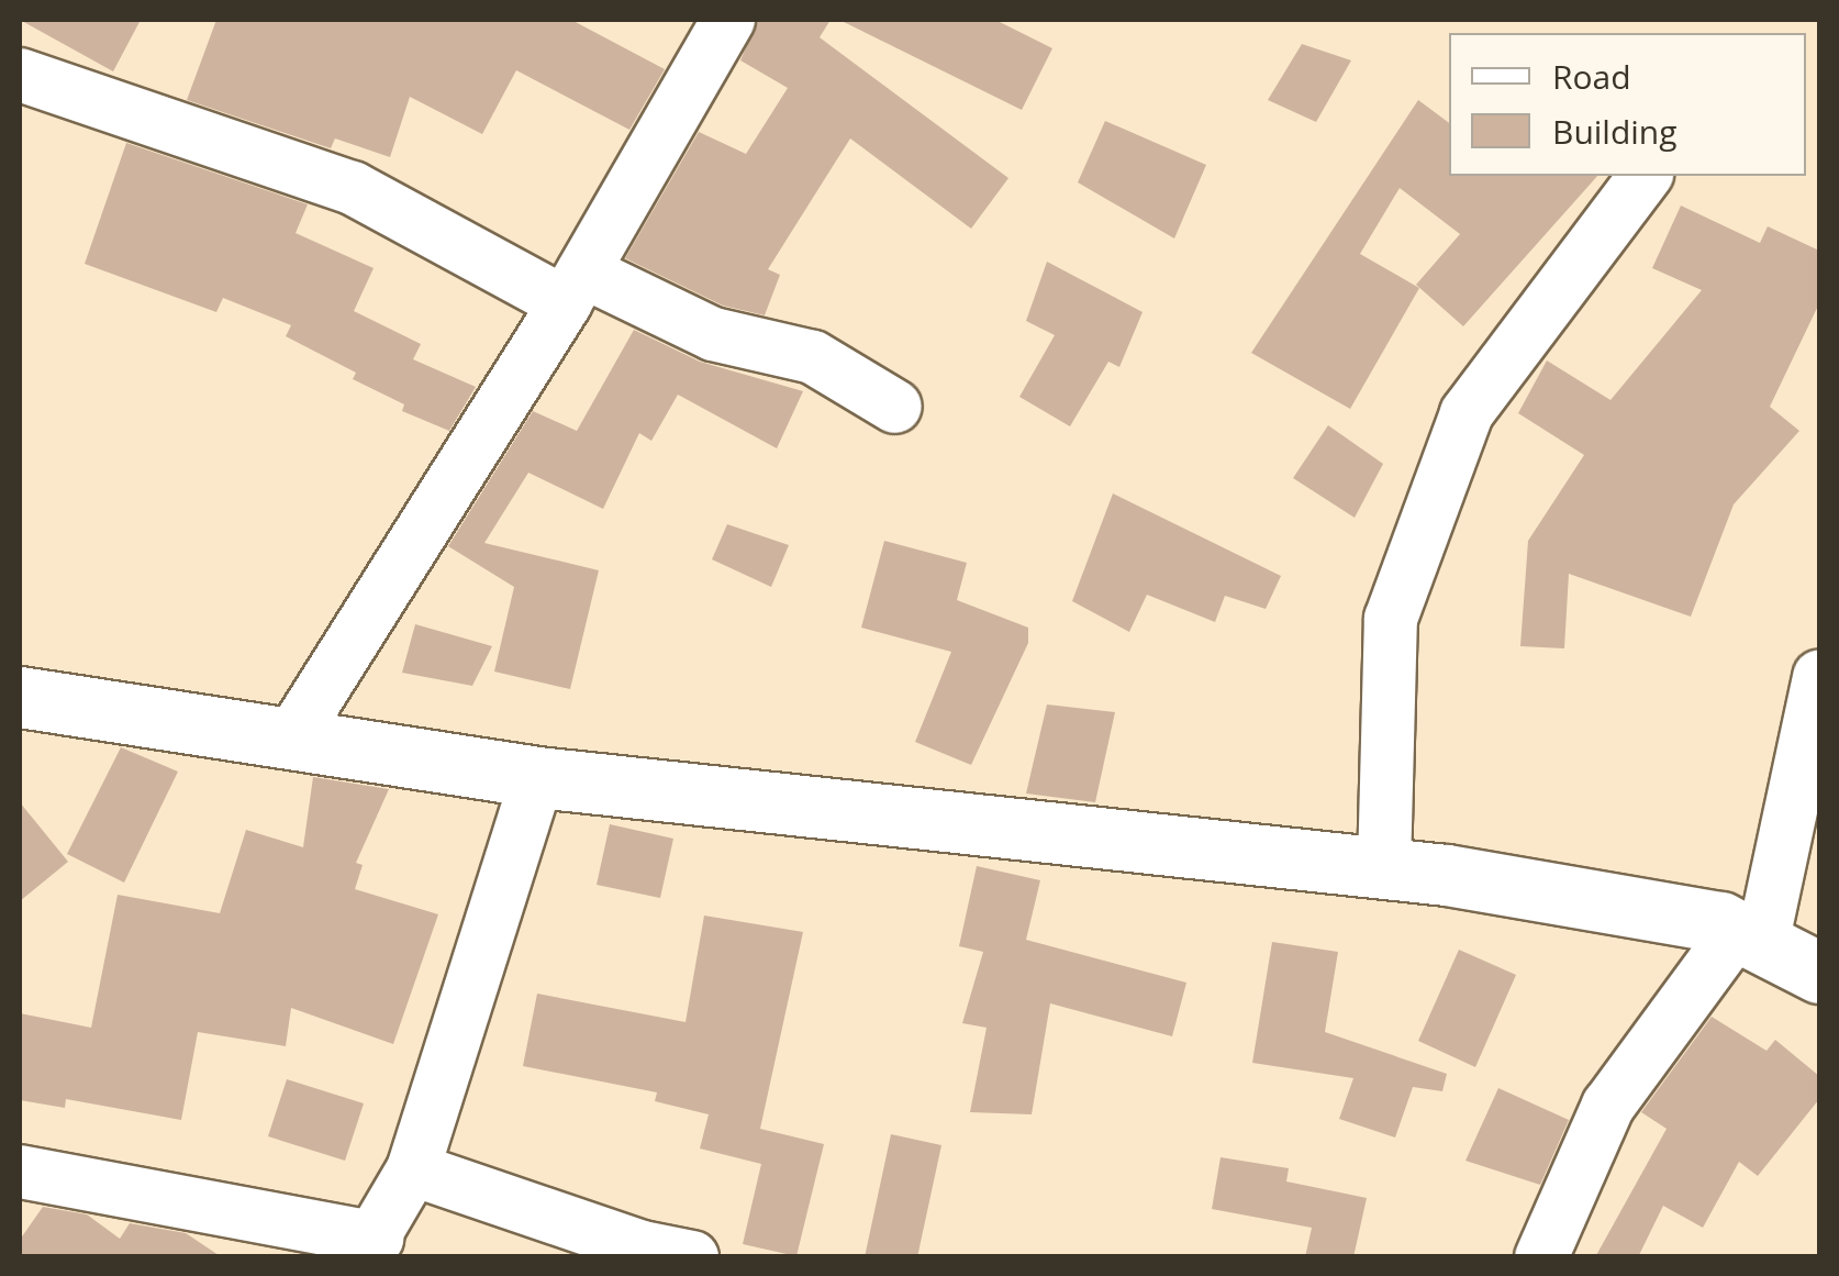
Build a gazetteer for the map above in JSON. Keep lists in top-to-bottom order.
{
  "legend": ["Road", "Building"]
}
